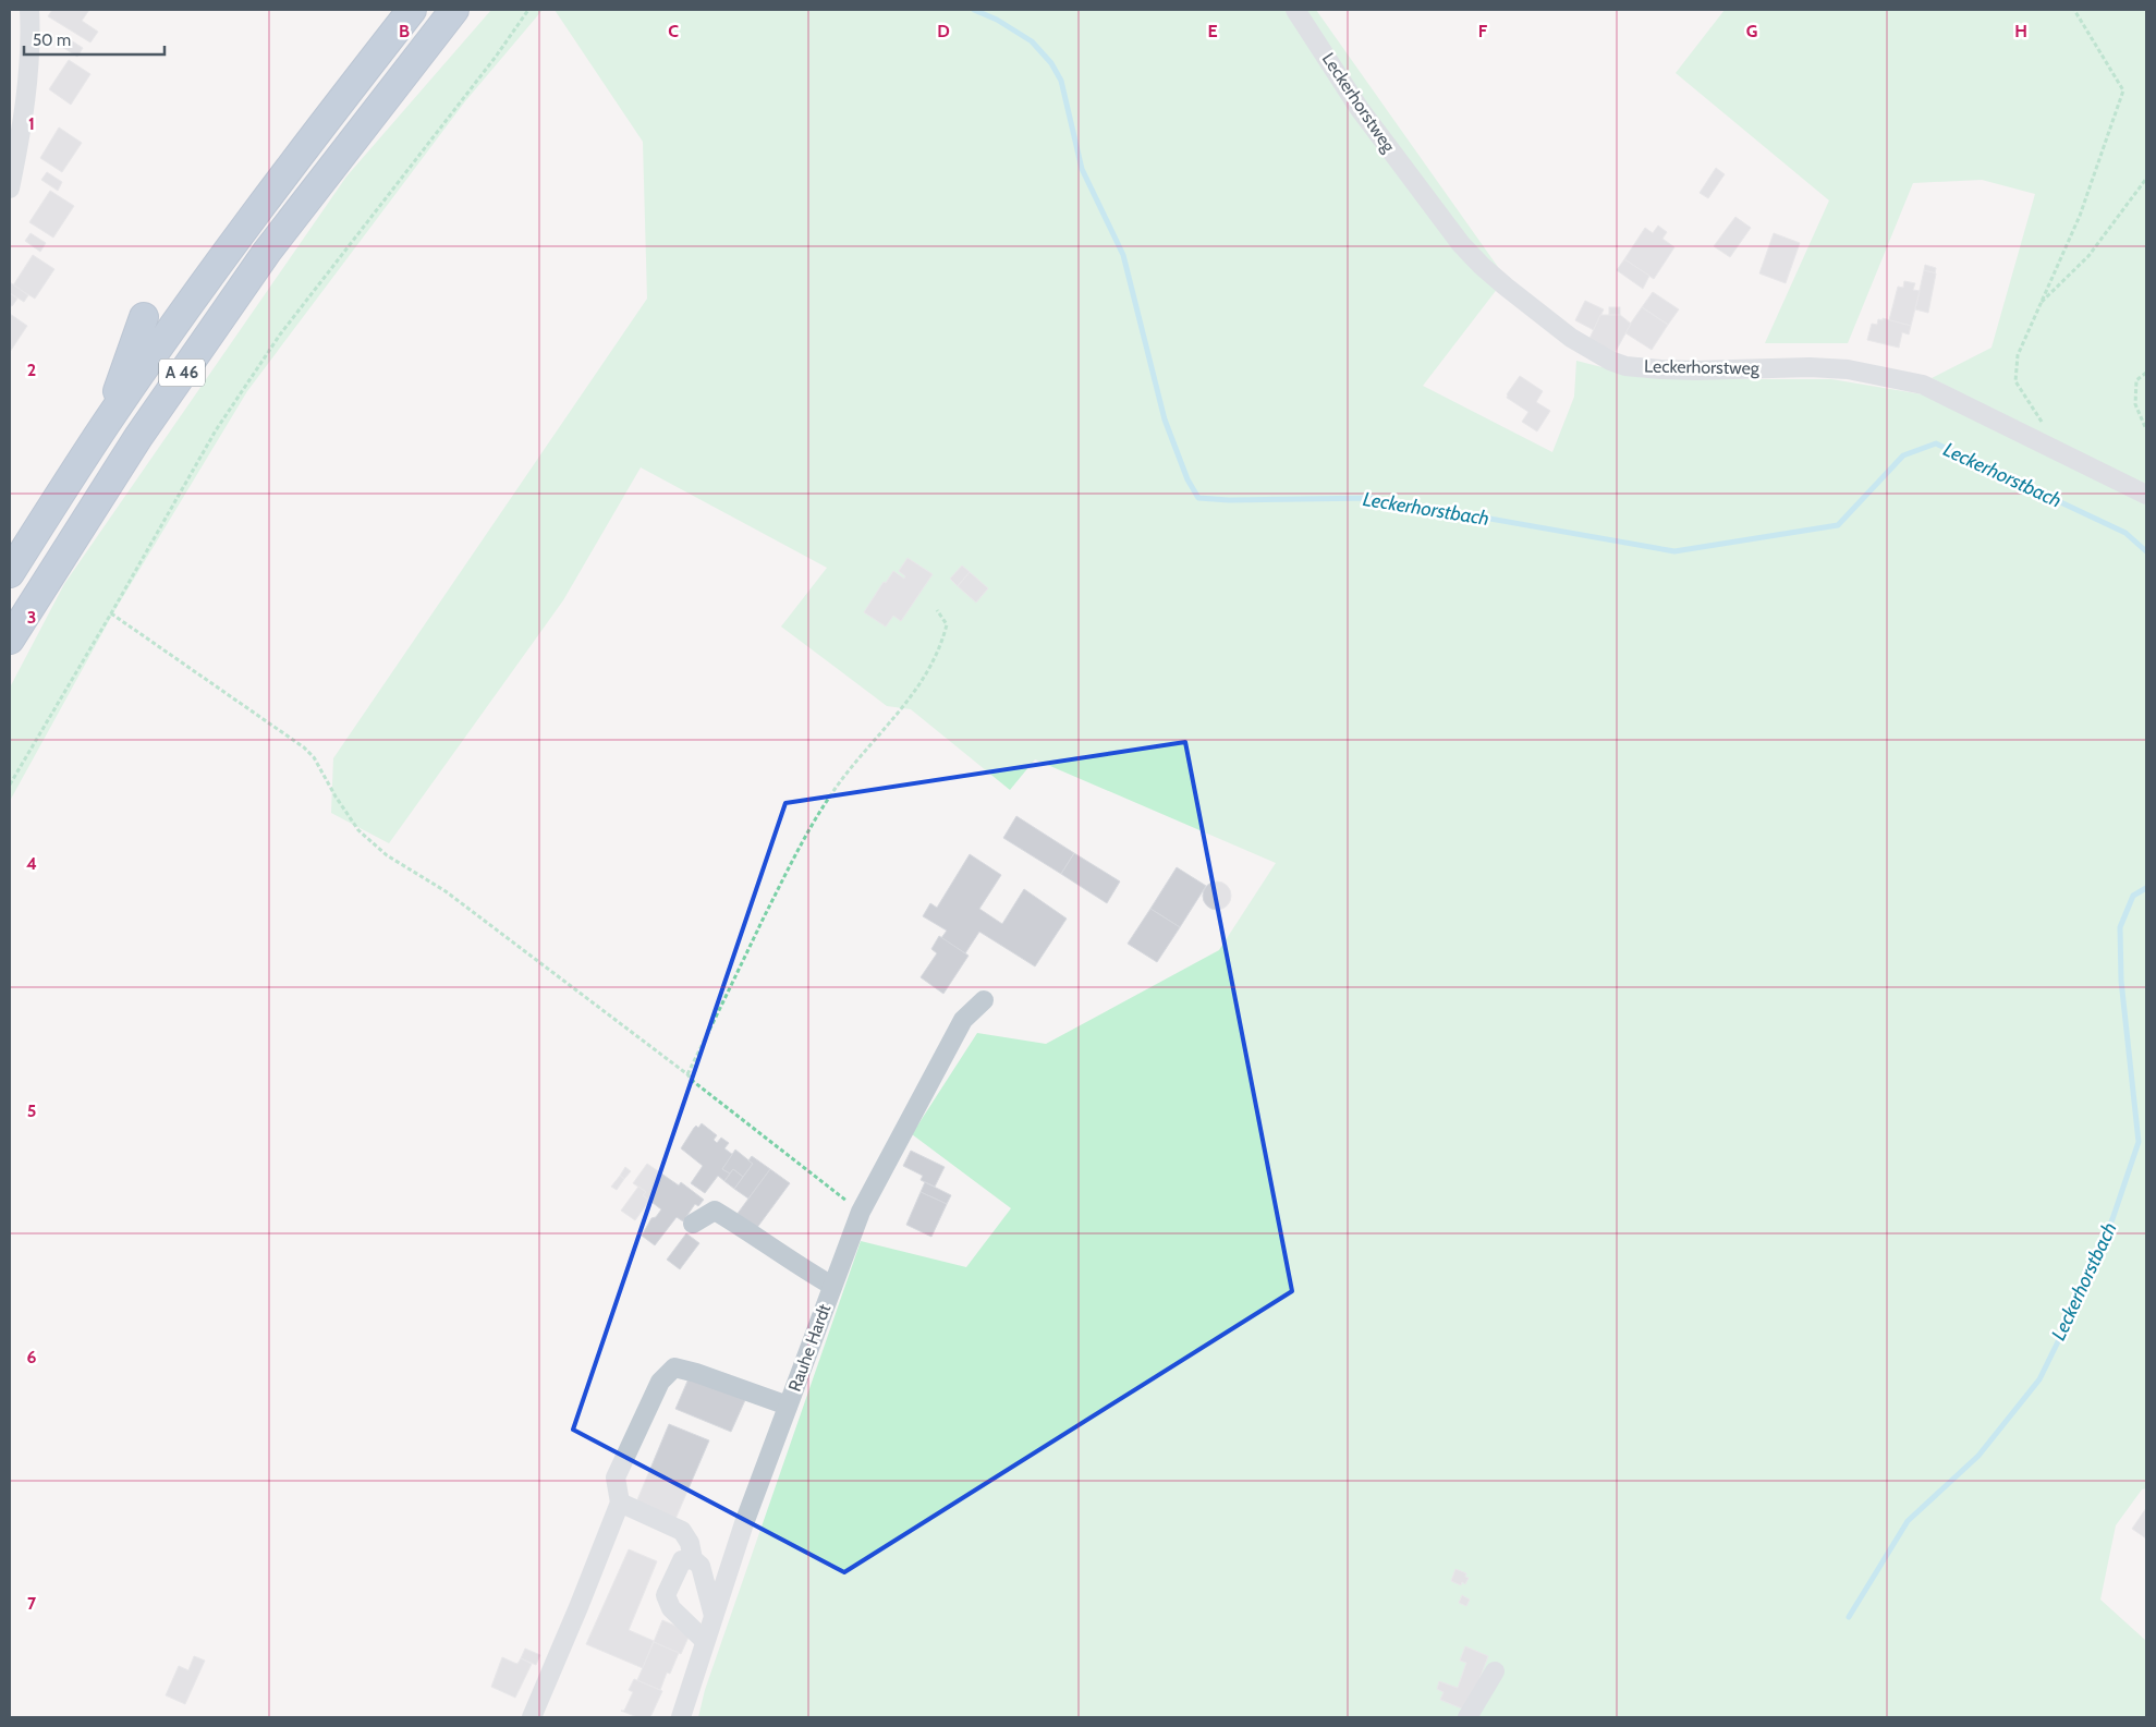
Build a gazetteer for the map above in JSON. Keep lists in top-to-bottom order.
{
  "streets": {
    "highway": ["A 46"],
    "street": ["Leckerhorstweg", "Rauhe Hardt"]
  },
  "water": ["Leckerhorstbach"],
  "scale_bar": "50 m",
  "grid": {
    "columns": [
      "B",
      "C",
      "D",
      "E",
      "F",
      "G",
      "H"
    ],
    "rows": [
      "1",
      "2",
      "3",
      "4",
      "5",
      "6",
      "7"
    ]
  }
}
